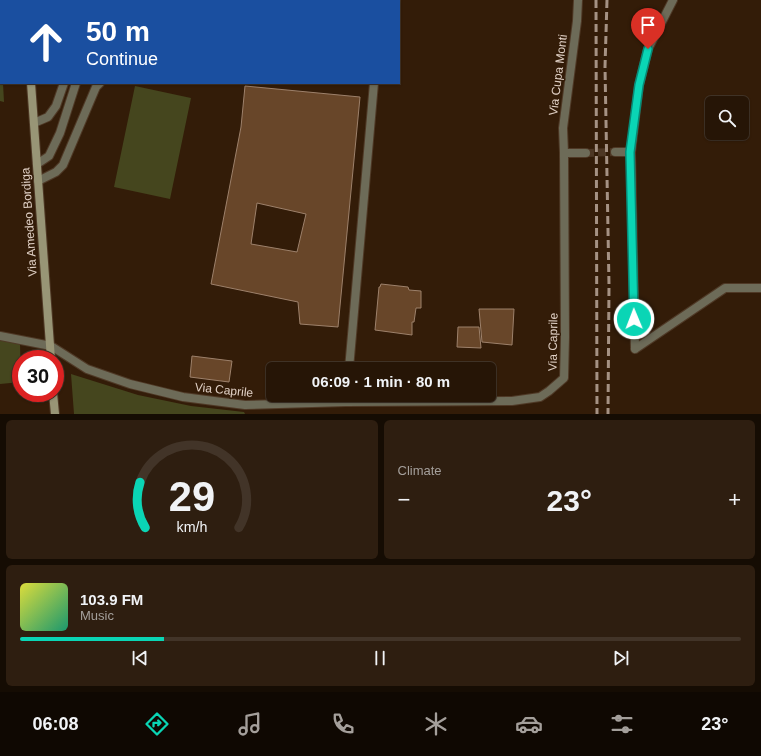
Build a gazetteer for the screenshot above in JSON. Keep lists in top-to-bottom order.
{
  "streets": {
    "street": ["Via Cupa Monti", "Via Amedeo Bordiga", "Via Caprile"]
  },
  "crossings": [
    ["Via Cupa Monti", "Via Caprile"],
    ["Via Amedeo Bordiga", "Via Caprile"]
  ],
  "page": {
    "turn": ["50 m", "Continue"],
    "limit": "30",
    "trip": "06:09 · 1 min · 80 m",
    "tile": "Climate",
    "heat": ["−", "23°", "+"],
    "song": ["103.9 FM", "Music"],
    "tabs": ["06:08", "23°"],
    "gauge": ["29", "km/h"]
  }
}
